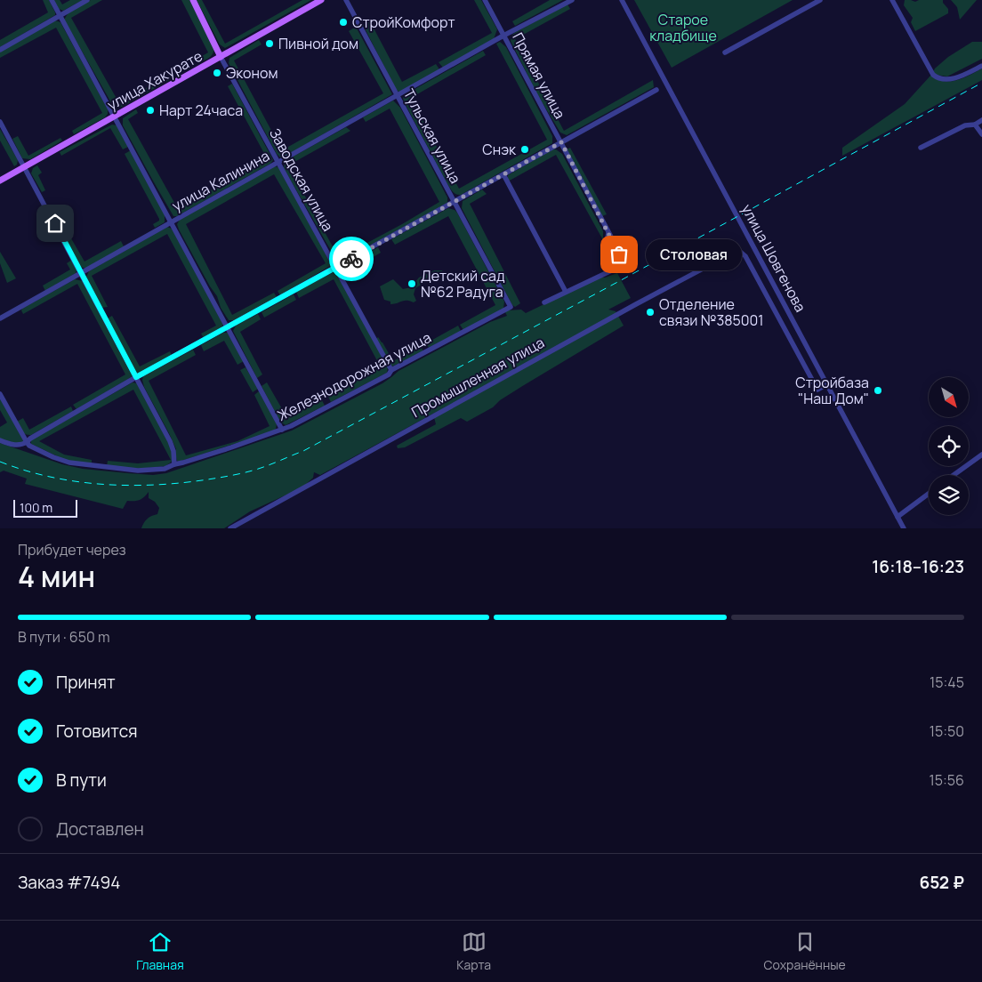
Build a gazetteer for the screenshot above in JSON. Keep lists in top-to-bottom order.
{
  "streets": {
    "main road": ["улица Хакурате", "Заводская улица"],
    "street": [
      "Прямая улица",
      "Тульская улица",
      "улица Калинина",
      "улица Шовгенова",
      "Железнодорожная улица",
      "Промышленная улица"
    ]
  },
  "crossings": [
    ["Прямая улица", "улица Калинина"],
    ["улица Хакурате", "Заводская улица"],
    ["Тульская улица", "улица Калинина"],
    ["Тульская улица", "Железнодорожная улица"],
    ["Заводская улица", "улица Калинина"],
    ["Заводская улица", "Железнодорожная улица"],
    ["улица Шовгенова", "Промышленная улица"]
  ],
  "parks": ["Старое кладбище"],
  "places": [
    "СтройКомфорт",
    "Пивной дом",
    "Эконом",
    "Нарт 24часа",
    "Снэк",
    "Столовая",
    "Детский сад №62 Радуга",
    "Отделение связи №385001",
    "Стройбаза \"Наш Дом\""
  ],
  "scale_bar": "100 m",
  "north": "bottom right",
  "page": {
    "bubble": "Столовая",
    "scale": "100 m",
    "heading": ["4 мин", "Прибудет через", "16:18–16:23"],
    "panel": ["Заказ #7494", "652 ₽"],
    "bar": "В пути · 650 m",
    "list": [
      ["Принят", "15:45"],
      ["Готовится", "15:50"],
      ["В пути", "15:56"],
      "Доставлен"
    ],
    "tabs": ["Главная", "Карта", "Сохранённые"]
  }
}
